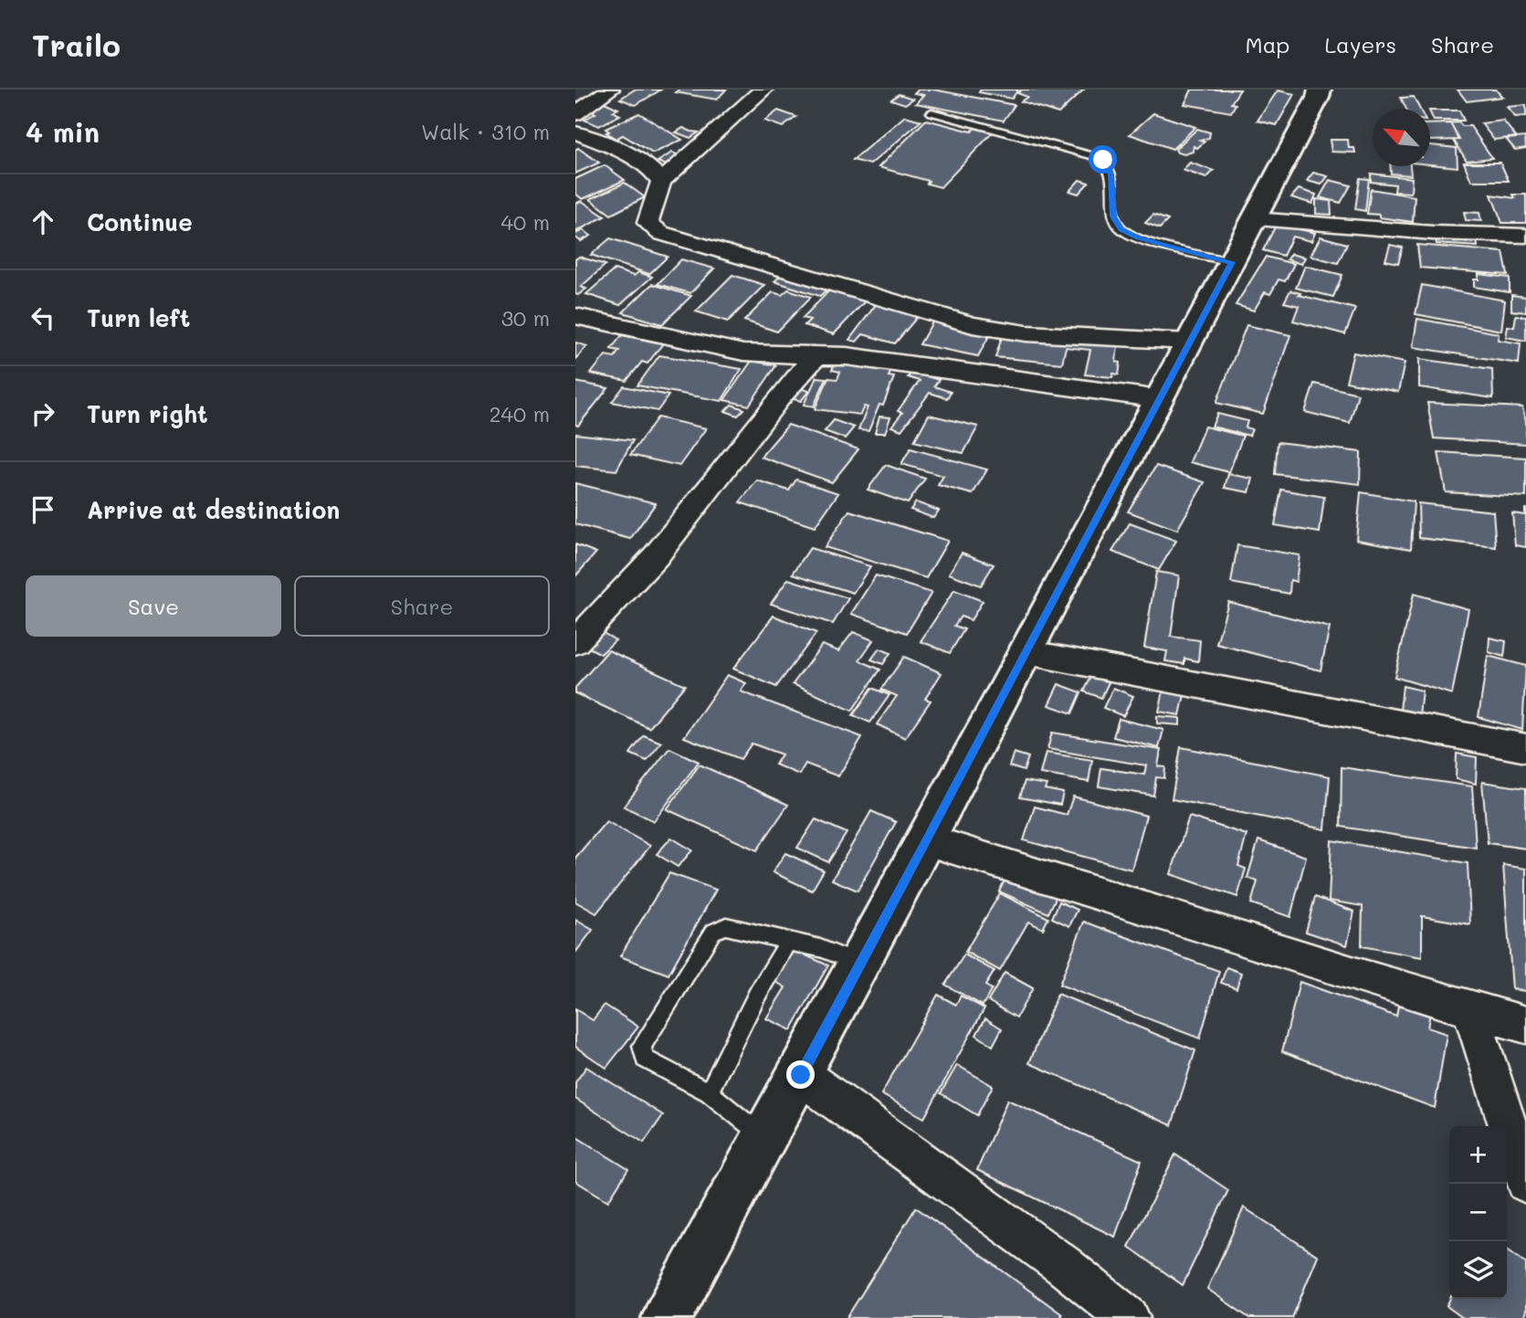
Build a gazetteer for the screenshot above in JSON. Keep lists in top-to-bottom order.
{
  "north": "top left",
  "page": {
    "header": "Trailo",
    "nav": ["Map", "Layers", "Share"],
    "heading": ["4 min", "Walk · 310 m"],
    "list": [
      ["Continue", "40 m"],
      ["Turn left", "30 m"],
      ["Turn right", "240 m"],
      "Arrive at destination"
    ],
    "buttons": ["Save", "Share"],
    "map_buttons": ["+", "−"]
  }
}
